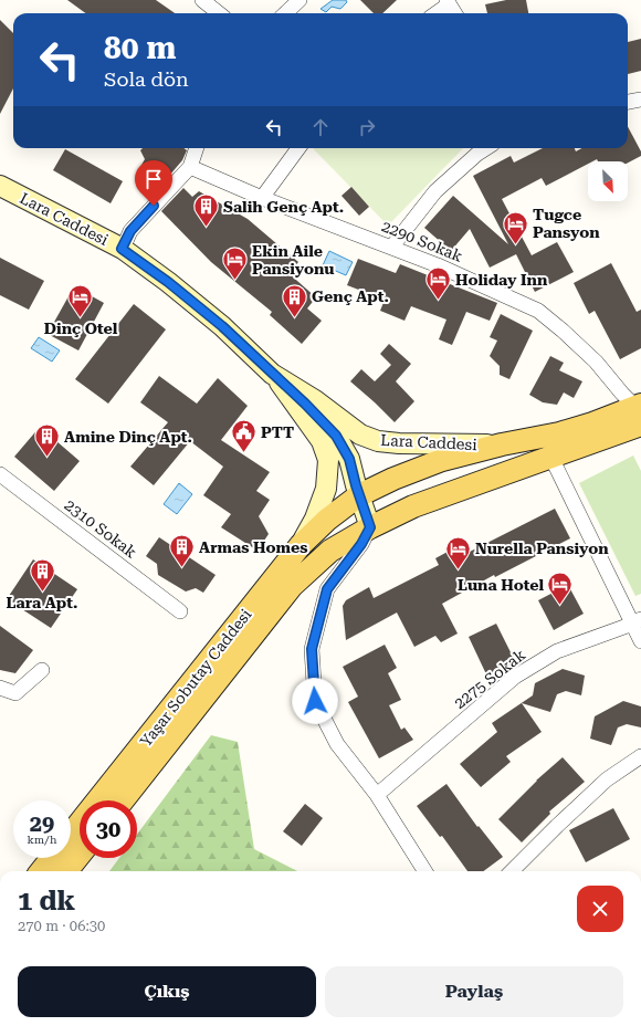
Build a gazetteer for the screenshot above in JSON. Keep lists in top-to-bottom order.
{
  "streets": {
    "main road": ["Lara Caddesi", "Yaşar Sobutay Caddesi"],
    "street": ["2290 Sokak", "2310 Sokak", "2275 Sokak"]
  },
  "crossings": [
    ["Lara Caddesi", "2290 Sokak"],
    ["Lara Caddesi", "Yaşar Sobutay Caddesi"]
  ],
  "places": {
    "building": [
      "Salih Genç Apt.",
      "Genç Apt.",
      "Amine Dinç Apt.",
      "Armas Homes",
      "Lara Apt."
    ],
    "hotel": [
      "Tugce Pansyon",
      "Ekin Aile Pansiyonu",
      "Holiday Inn",
      "Dinç Otel",
      "Nurella Pansiyon",
      "Luna Hotel"
    ],
    "public building": ["PTT"]
  },
  "north": "bottom right",
  "page": {
    "turn": ["80 m", "Sola dön"],
    "speed": "29 km/h",
    "limit": "30",
    "heading": ["1 dk", "270 m · 06:30"],
    "buttons": ["Çıkış", "Paylaş"]
  }
}
